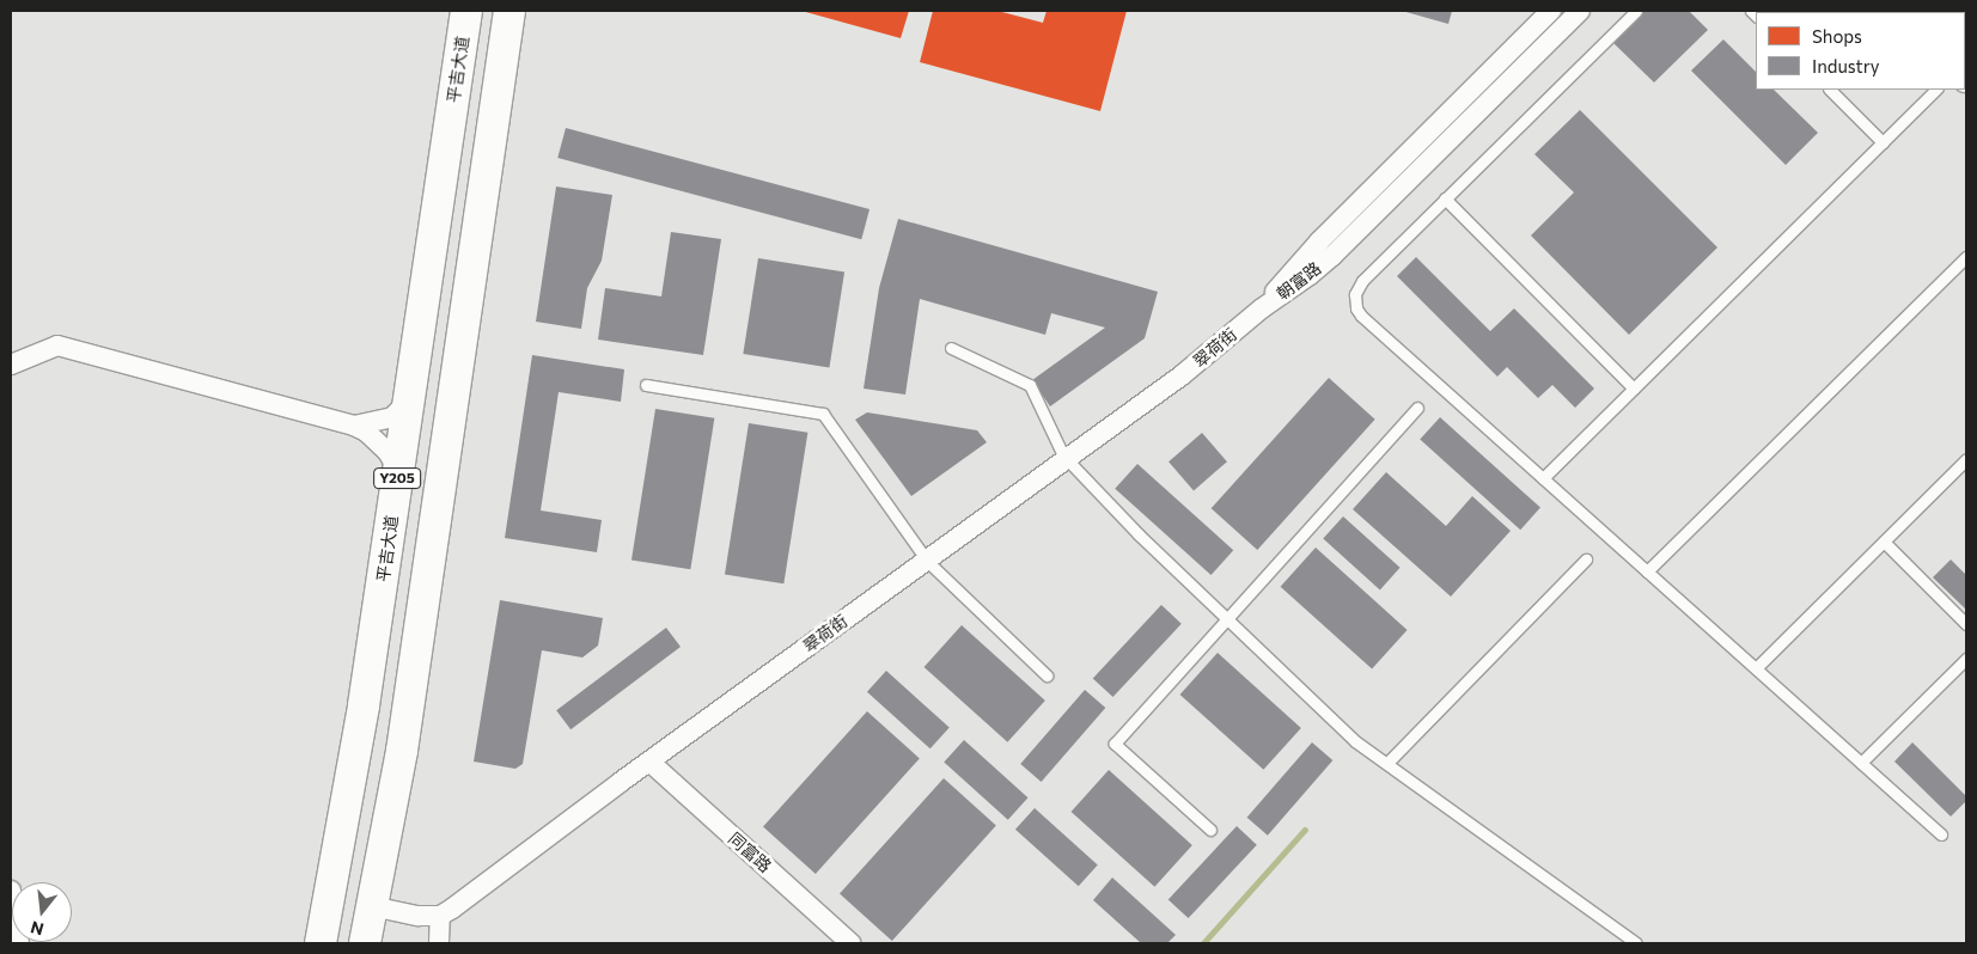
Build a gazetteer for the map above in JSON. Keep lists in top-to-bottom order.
{
  "streets": {
    "main road": ["平吉大道", "Y205"],
    "street": ["朝富路", "翠荷街", "同富路"]
  },
  "crossings": [
    ["朝富路", "翠荷街"],
    ["翠荷街", "同富路"]
  ],
  "legend": ["Shops", "Industry"],
  "north": "bottom"
}
